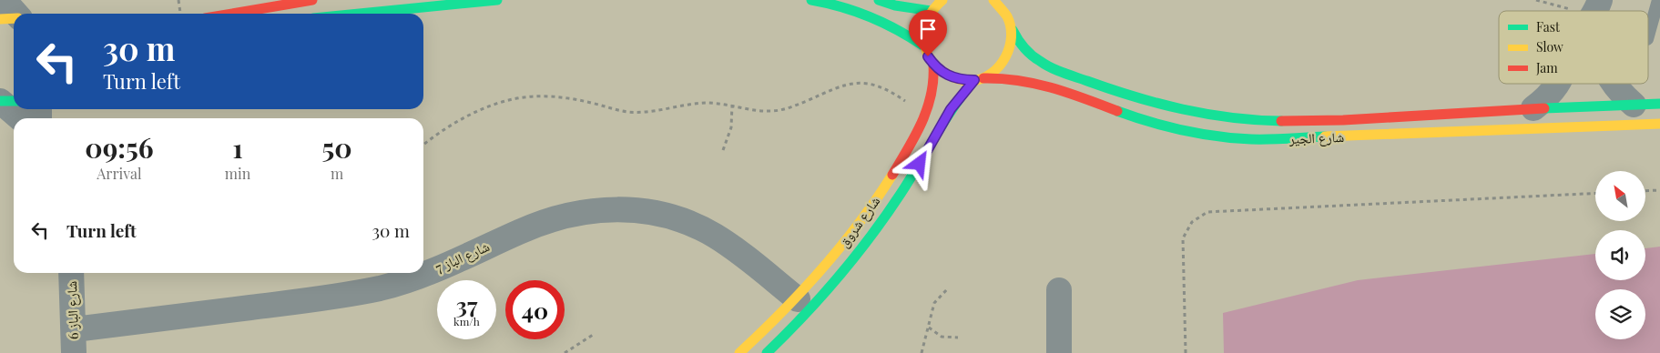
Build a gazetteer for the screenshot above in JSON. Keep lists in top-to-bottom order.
{
  "streets": {
    "street": [
      "شارع الجير",
      "شارع شروق",
      "شارع الباز 7",
      "شارع الباز 6"
    ]
  },
  "crossings": [
    ["شارع الجير", "شارع شروق"],
    ["شارع شروق", "شارع الباز 7"],
    ["شارع الباز 7", "شارع الباز 6"]
  ],
  "legend": ["Fast", "Slow", "Jam"],
  "north": "top left",
  "page": {
    "turn": ["30 m", "Turn left"],
    "eta": [
      "09:56",
      "Arrival",
      "1",
      "min",
      "50",
      "m"
    ],
    "list": [
      {
        "name": "Turn left",
        "value": "30 m"
      }
    ],
    "speed": "37 km/h",
    "limit": "40"
  }
}
